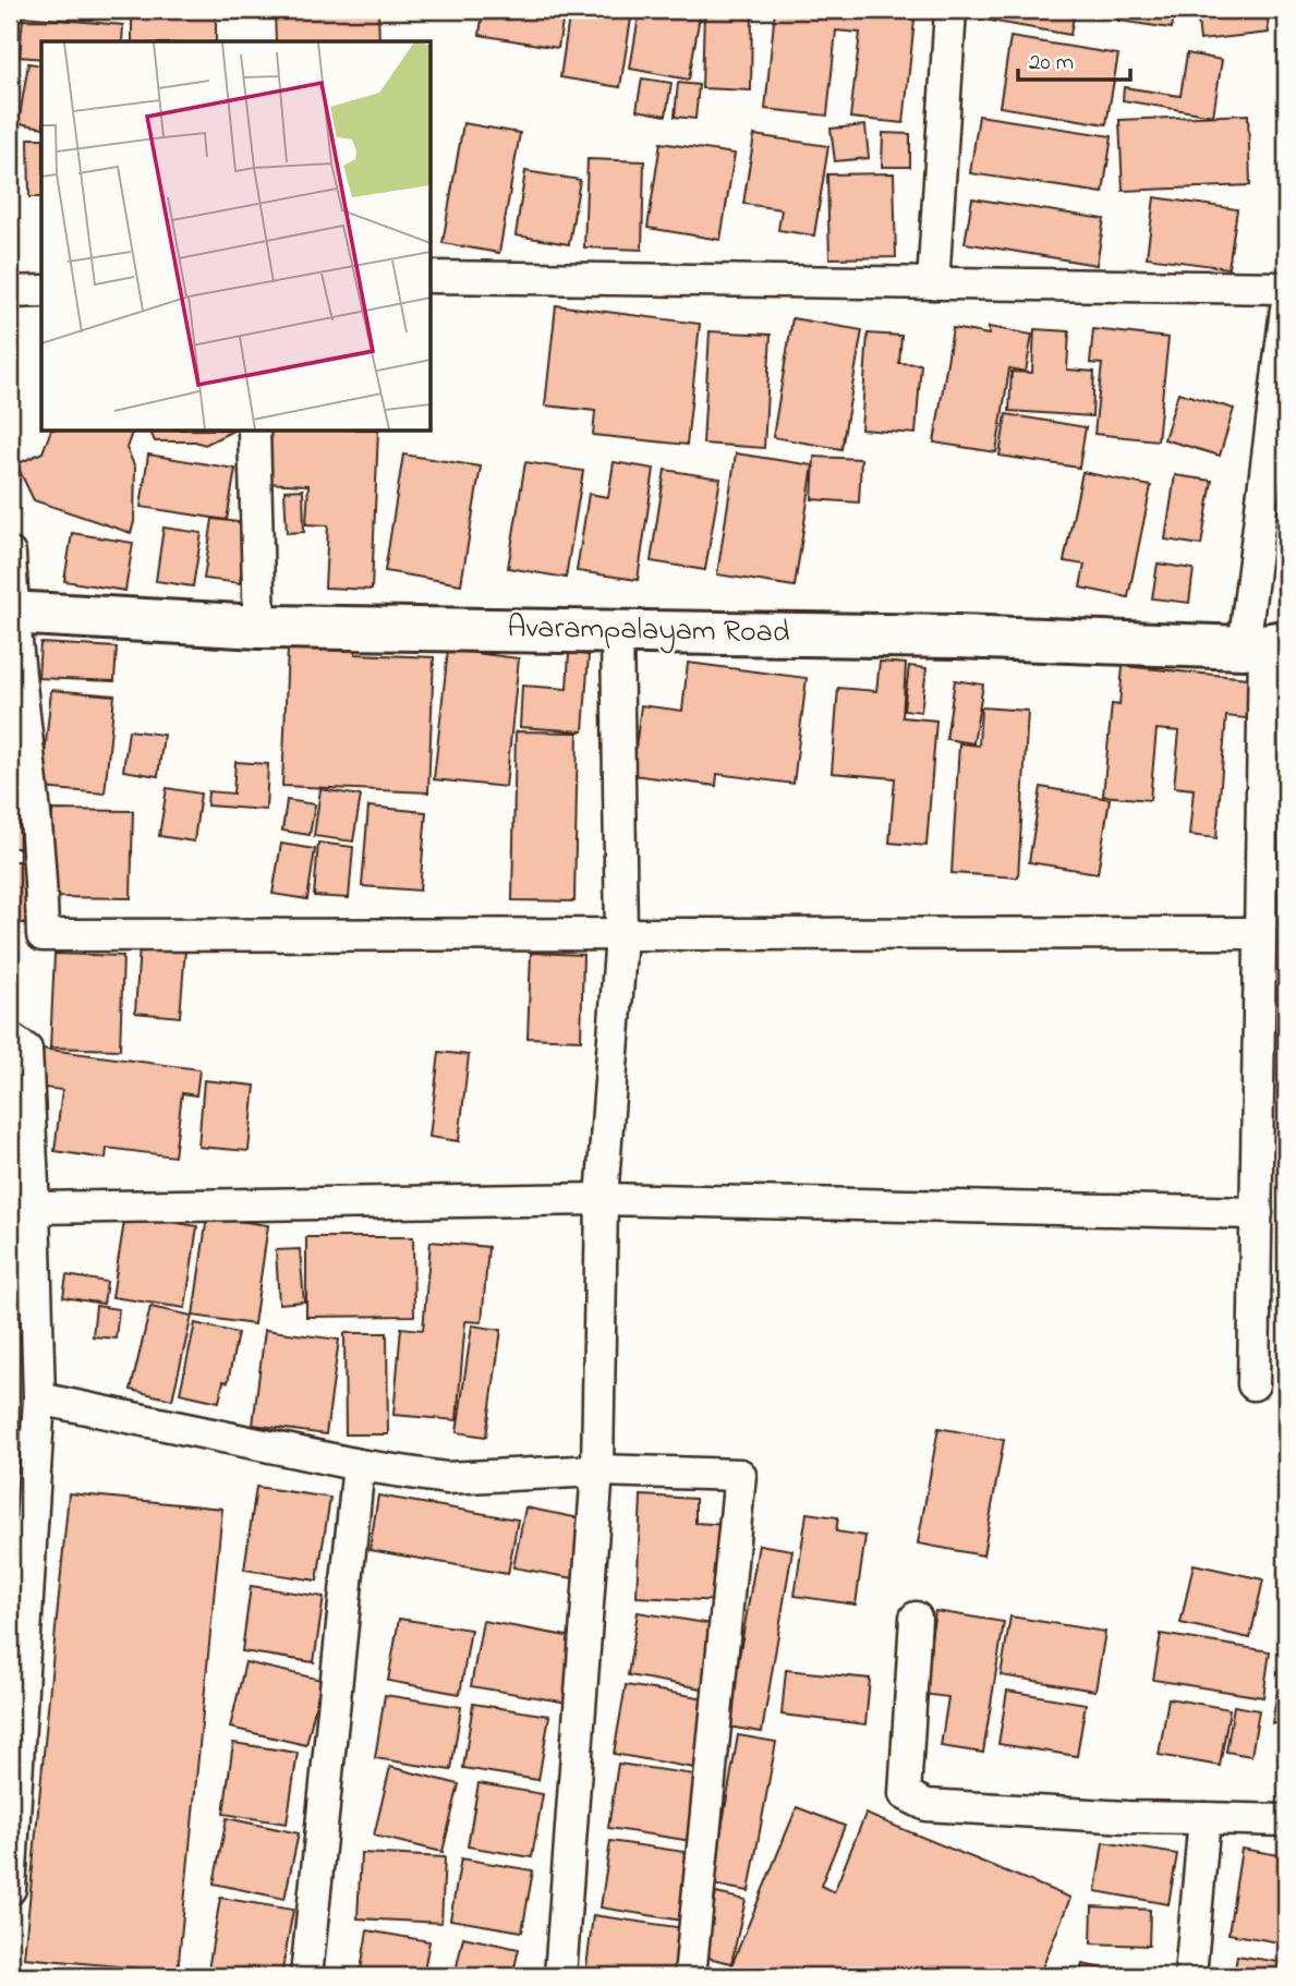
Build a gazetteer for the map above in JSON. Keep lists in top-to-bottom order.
{
  "streets": {
    "street": ["Avarampalayam Road"]
  },
  "scale_bar": "20 m"
}
